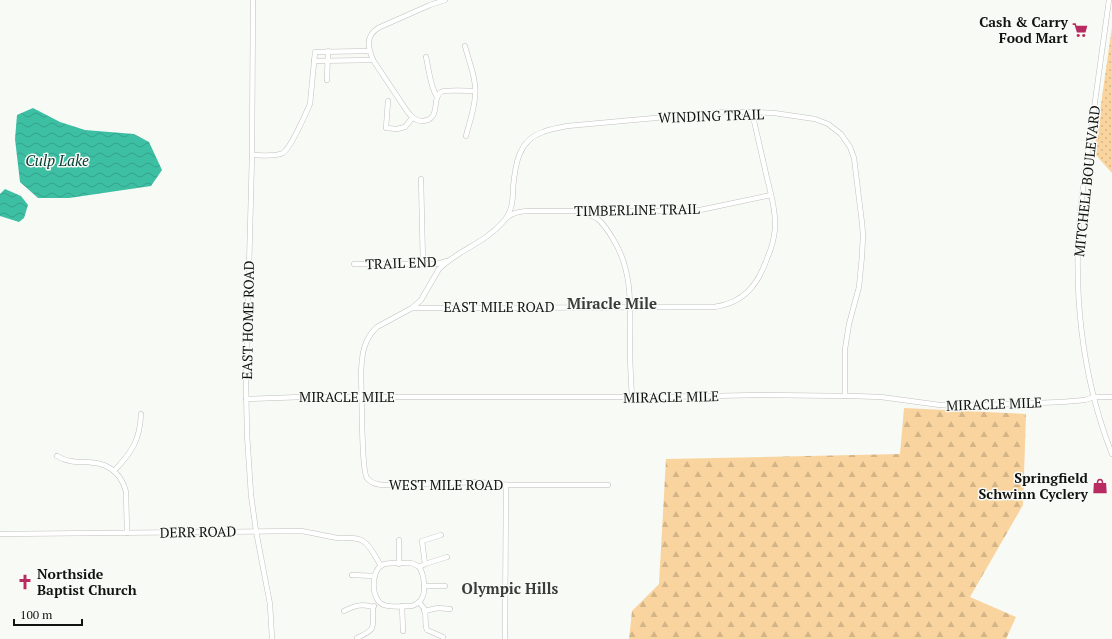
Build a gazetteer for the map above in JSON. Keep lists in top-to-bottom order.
{
  "streets": {
    "street": [
      "WINDING TRAIL",
      "MITCHELL BOULEVARD",
      "TIMBERLINE TRAIL",
      "TRAIL END",
      "EAST MILE ROAD",
      "EAST HOME ROAD",
      "MIRACLE MILE",
      "WEST MILE ROAD",
      "DERR ROAD"
    ]
  },
  "crossings": [
    ["WINDING TRAIL", "TIMBERLINE TRAIL"],
    ["WINDING TRAIL", "TRAIL END"],
    ["WINDING TRAIL", "EAST MILE ROAD"],
    ["WINDING TRAIL", "MIRACLE MILE"],
    ["MITCHELL BOULEVARD", "MIRACLE MILE"],
    ["TIMBERLINE TRAIL", "EAST MILE ROAD"],
    ["EAST MILE ROAD", "MIRACLE MILE"],
    ["EAST MILE ROAD", "WEST MILE ROAD"],
    ["EAST HOME ROAD", "MIRACLE MILE"],
    ["EAST HOME ROAD", "DERR ROAD"],
    ["MIRACLE MILE", "WEST MILE ROAD"]
  ],
  "districts": ["Miracle Mile", "Olympic Hills"],
  "water": ["Culp Lake"],
  "places": {
    "supermarket": ["Cash & Carry Food Mart"],
    "shop": ["Springfield Schwinn Cyclery"],
    "church": ["Northside Baptist Church"]
  },
  "scale_bar": "100 m"
}
